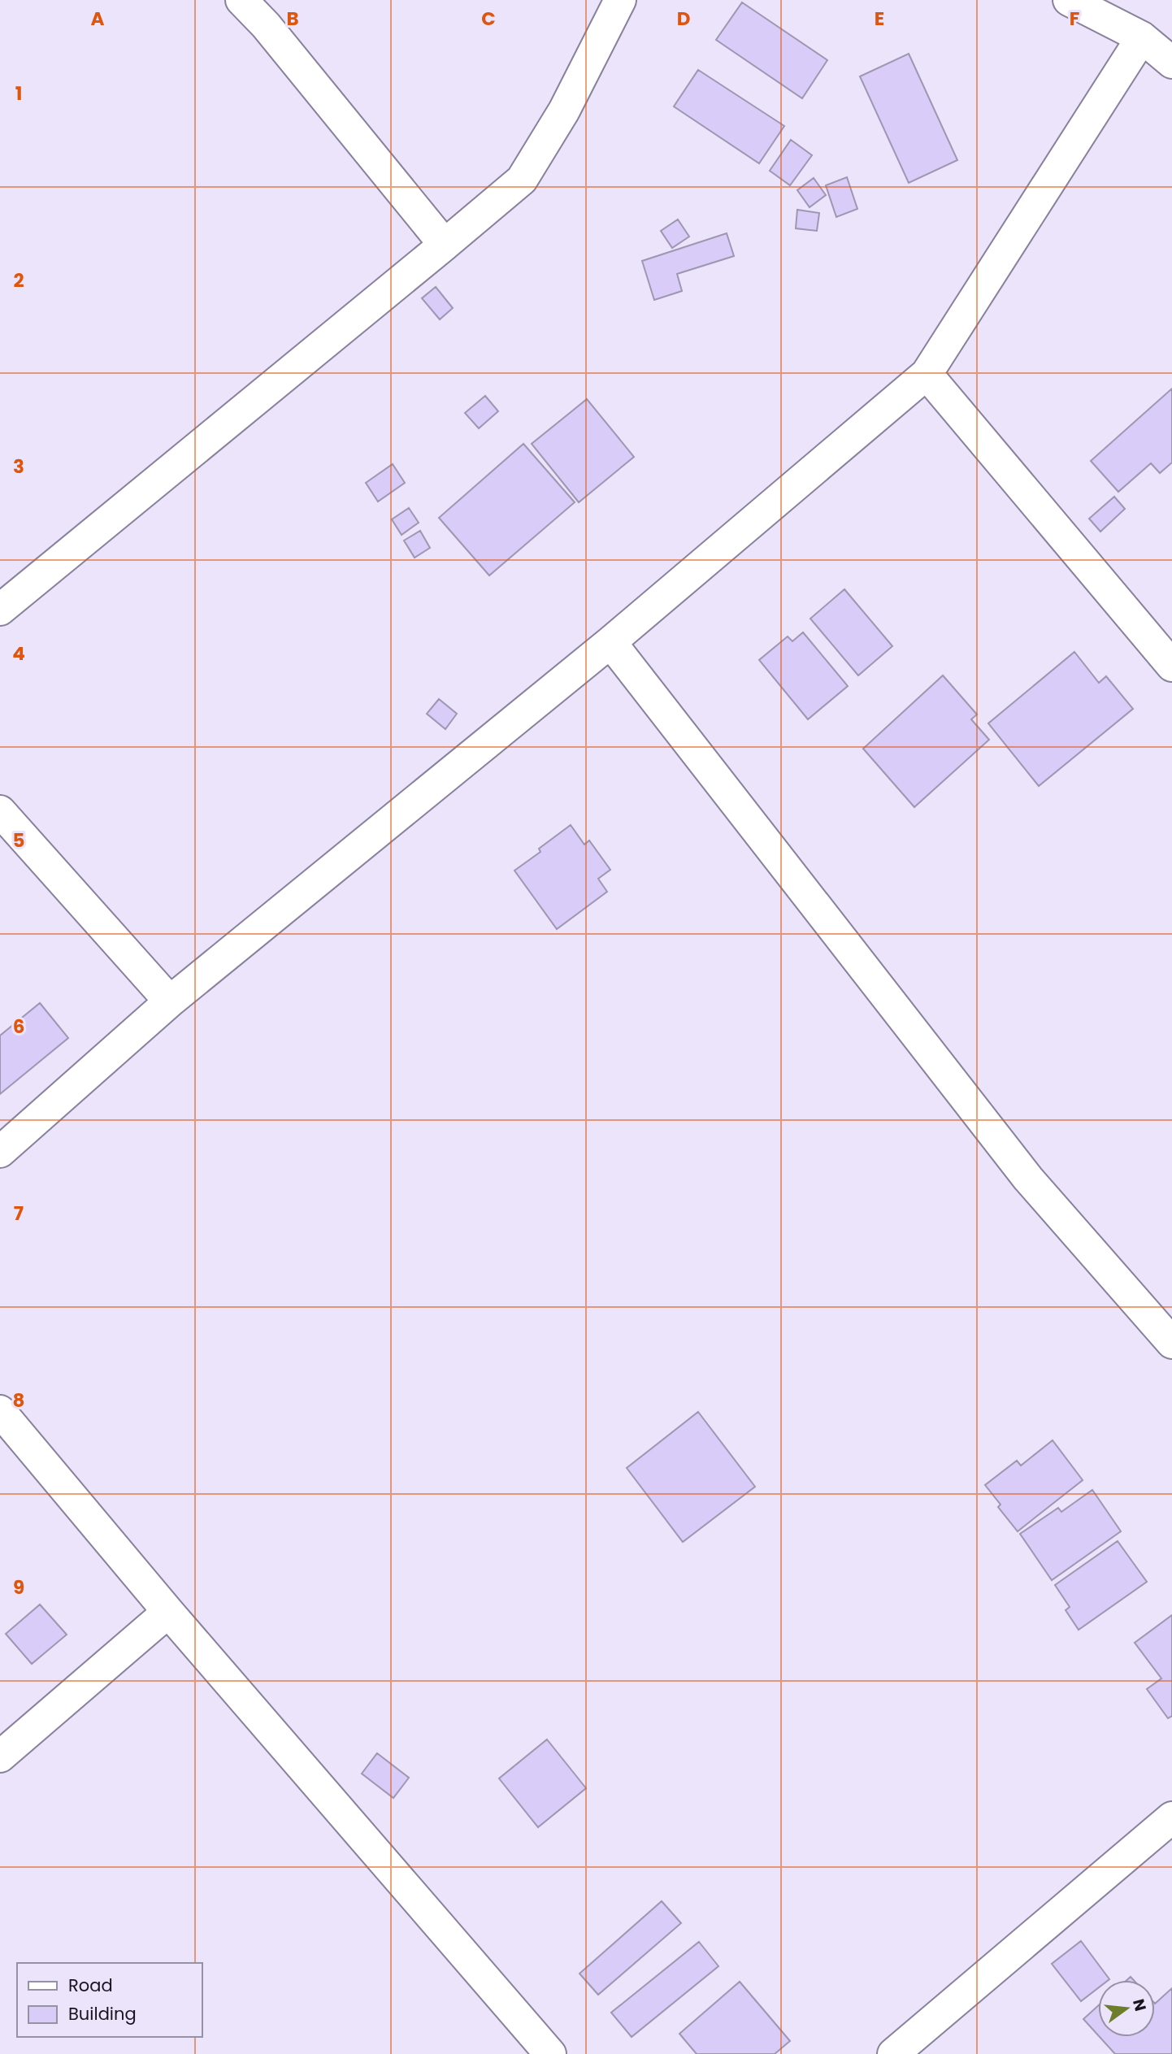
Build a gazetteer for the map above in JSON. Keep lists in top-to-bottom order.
{
  "legend": ["Road", "Building"],
  "north": "right",
  "grid": {
    "columns": [
      "A",
      "B",
      "C",
      "D",
      "E",
      "F"
    ],
    "rows": [
      "1",
      "2",
      "3",
      "4",
      "5",
      "6",
      "7",
      "8",
      "9"
    ]
  }
}
